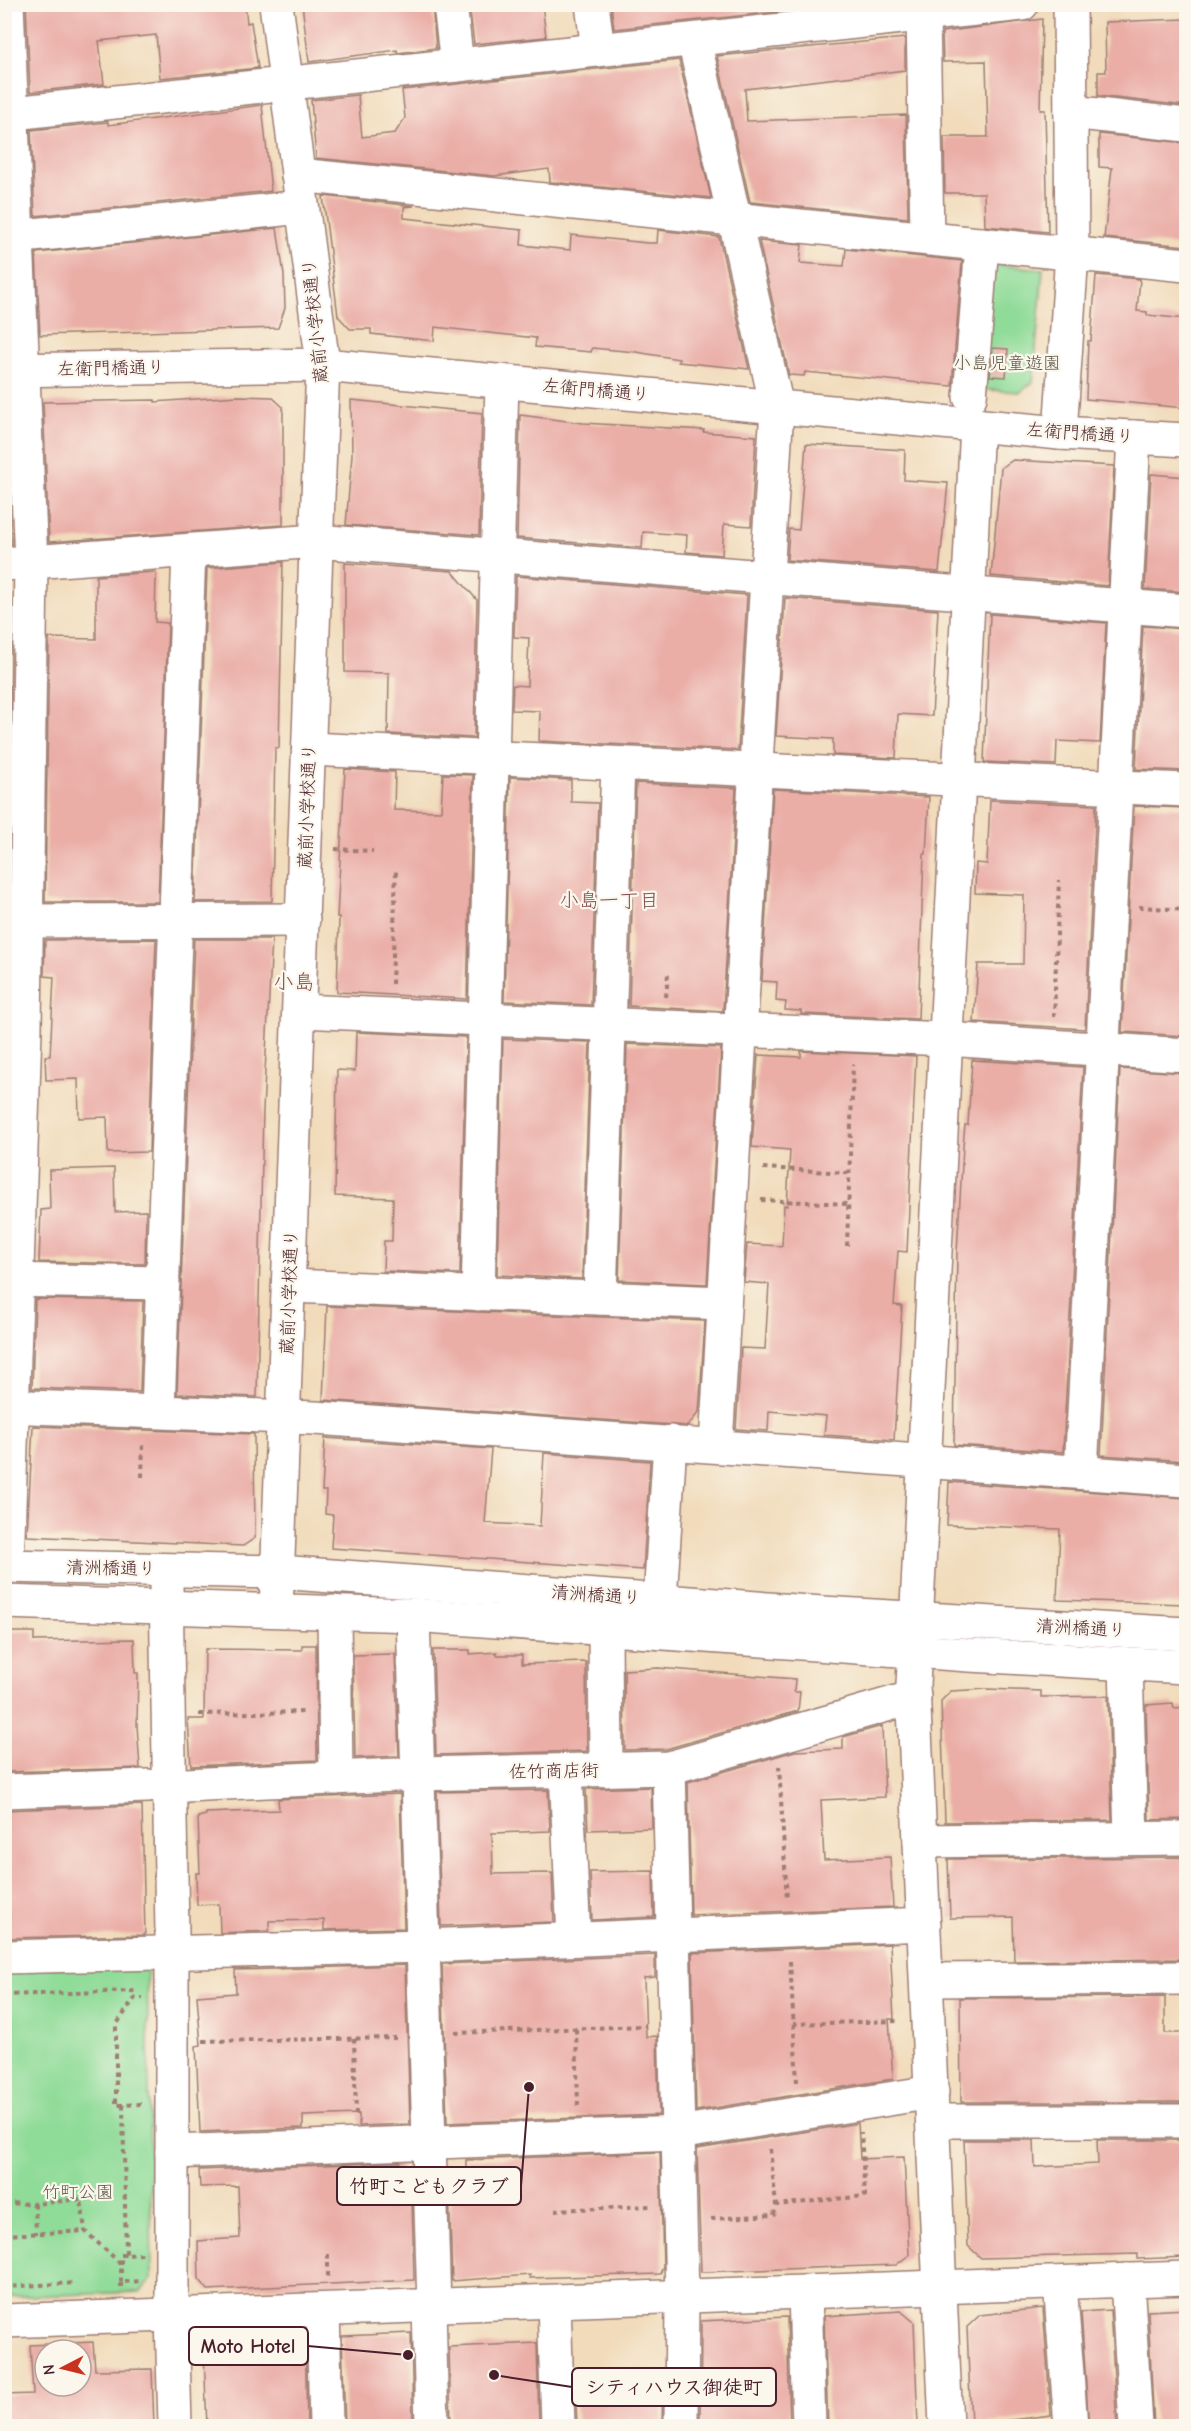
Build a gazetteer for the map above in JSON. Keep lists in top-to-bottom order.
{
  "streets": {
    "street": [
      "蔵前小学校通り",
      "左衛門橋通り",
      "清洲橋通り",
      "佐竹商店街"
    ]
  },
  "crossings": [
    ["蔵前小学校通り", "左衛門橋通り"],
    ["蔵前小学校通り", "清洲橋通り"]
  ],
  "districts": ["小島一丁目", "小島"],
  "parks": ["小島児童遊園", "竹町公園"],
  "places": ["竹町こどもクラブ", "Moto Hotel", "シティハウス御徒町"],
  "north": "left"
}
